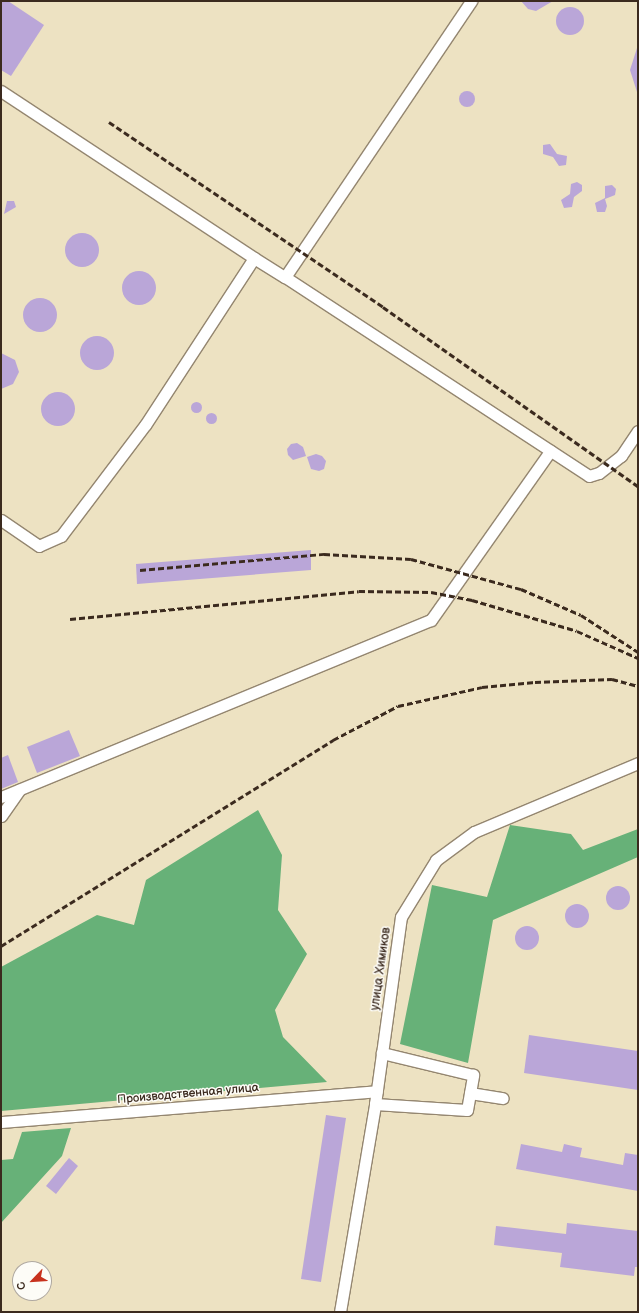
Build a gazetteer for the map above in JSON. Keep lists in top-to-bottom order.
{
  "streets": {
    "street": ["улица Химиков", "Производственная улица"]
  },
  "crossings": [
    ["улица Химиков", "Производственная улица"]
  ],
  "north": "bottom left"
}
